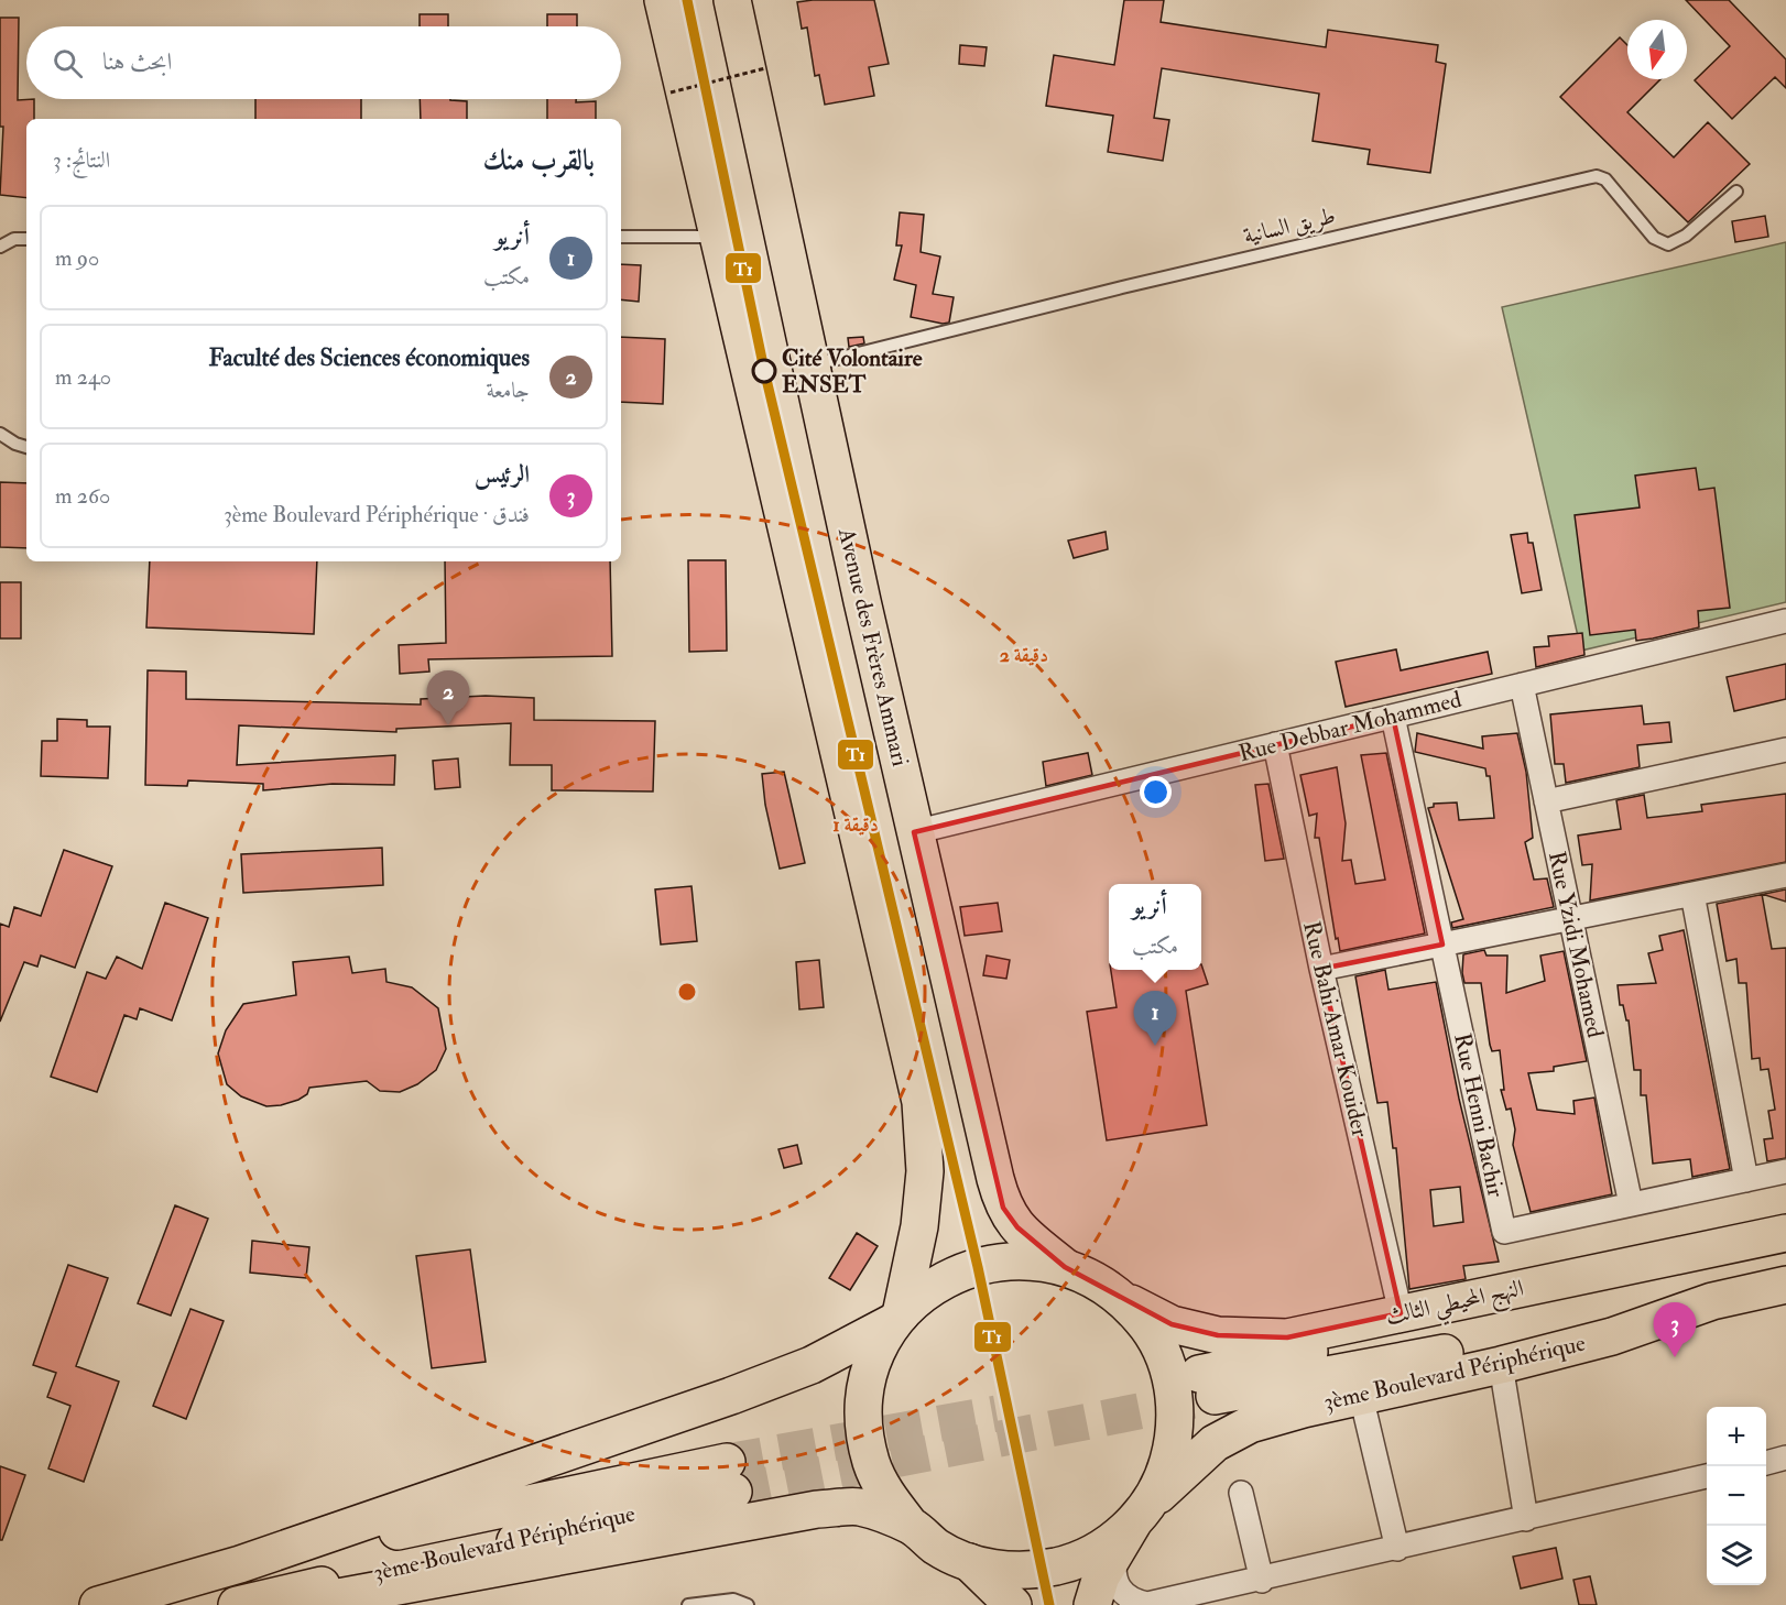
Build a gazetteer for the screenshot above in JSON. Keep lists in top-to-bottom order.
{
  "streets": {
    "main road": ["Avenue des Frères Ammari", "النهج المحيطي الثالث", "3ème Boulevard Périphérique"],
    "street": [
      "Rue Debbar Mohammed",
      "Rue Yzidi Mohamed",
      "Rue Bahi Amar Kouider",
      "Rue Henni Bachir"
    ],
    "lane": ["طريق السانية"]
  },
  "crossings": [
    ["طريق السانية", "Avenue des Frères Ammari"],
    ["Avenue des Frères Ammari", "Rue Debbar Mohammed"],
    ["Rue Debbar Mohammed", "Rue Yzidi Mohamed"],
    ["Rue Debbar Mohammed", "Rue Bahi Amar Kouider"],
    ["Rue Debbar Mohammed", "Rue Henni Bachir"],
    ["Rue Yzidi Mohamed", "Rue Henni Bachir"],
    ["Rue Bahi Amar Kouider", "النهج المحيطي الثالث"],
    ["النهج المحيطي الثالث", "3ème Boulevard Périphérique"]
  ],
  "places": ["Cité Volontaire ENSET"],
  "lines": ["transit line T1"],
  "north": "bottom",
  "page": {
    "search": "ابحث هنا",
    "heading": ["بالقرب منك", "النتائج: 3"],
    "list": [
      {
        "mark": "1",
        "name": "أنريو",
        "note": "مكتب",
        "value": "90 m"
      },
      {
        "mark": "2",
        "name": "Faculté des Sciences économiques",
        "note": "جامعة",
        "value": "240 m"
      },
      {
        "mark": "3",
        "name": "الرئيس",
        "note": "فندق · 3ème Boulevard Périphérique",
        "value": "260 m"
      }
    ],
    "pins": ["2", "1", "3"],
    "popup": ["أنريو", "مكتب"],
    "map_buttons": ["+", "−"]
  },
  "rings": ["2 دقيقة", "1 دقيقة"]
}
